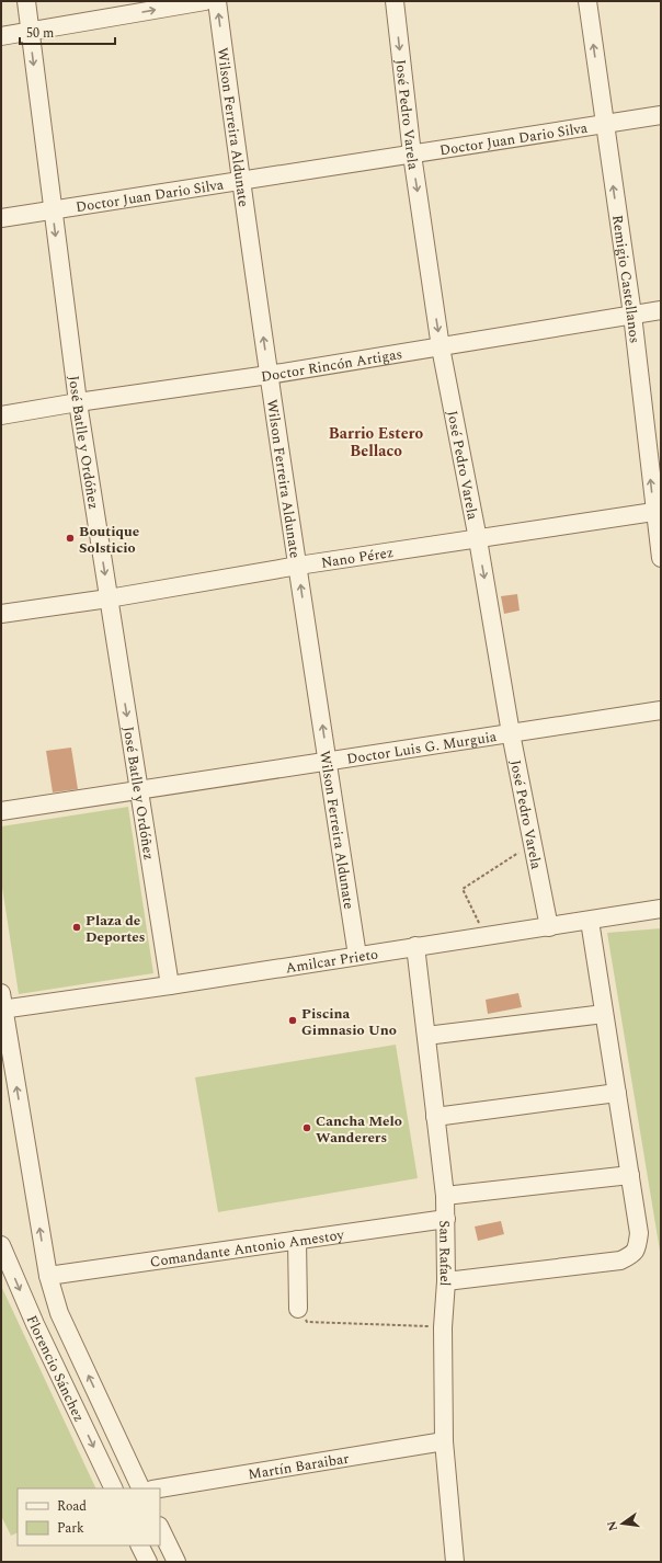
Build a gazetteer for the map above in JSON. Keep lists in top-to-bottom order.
{
  "streets": {
    "street": [
      "José Pedro Varela",
      "Wilson Ferreira Aldunate",
      "Doctor Juan Dario Silva",
      "Remigio Castellanos",
      "Doctor Rincón Artigas",
      "José Batlle y Ordóñez",
      "Nano Pérez",
      "Doctor Luis G. Murguia",
      "Amilcar Prieto",
      "Comandante Antonio Amestoy",
      "San Rafael",
      "Florencio Sánchez",
      "Martín Baraibar"
    ]
  },
  "crossings": [
    ["José Pedro Varela", "Doctor Juan Dario Silva"],
    ["José Pedro Varela", "Doctor Rincón Artigas"],
    ["José Pedro Varela", "Nano Pérez"],
    ["José Pedro Varela", "Doctor Luis G. Murguia"],
    ["José Pedro Varela", "Amilcar Prieto"],
    ["Wilson Ferreira Aldunate", "Doctor Juan Dario Silva"],
    ["Wilson Ferreira Aldunate", "Doctor Rincón Artigas"],
    ["Wilson Ferreira Aldunate", "Nano Pérez"],
    ["Wilson Ferreira Aldunate", "Doctor Luis G. Murguia"],
    ["Wilson Ferreira Aldunate", "Amilcar Prieto"],
    ["Doctor Juan Dario Silva", "Remigio Castellanos"],
    ["Doctor Juan Dario Silva", "José Batlle y Ordóñez"],
    ["Remigio Castellanos", "Doctor Rincón Artigas"],
    ["Remigio Castellanos", "Nano Pérez"],
    ["Doctor Rincón Artigas", "José Batlle y Ordóñez"],
    ["José Batlle y Ordóñez", "Nano Pérez"],
    ["José Batlle y Ordóñez", "Doctor Luis G. Murguia"],
    ["José Batlle y Ordóñez", "Amilcar Prieto"],
    ["Amilcar Prieto", "San Rafael"],
    ["Amilcar Prieto", "Florencio Sánchez"],
    ["Comandante Antonio Amestoy", "San Rafael"],
    ["Comandante Antonio Amestoy", "Florencio Sánchez"],
    ["San Rafael", "Martín Baraibar"]
  ],
  "one_way": [
    "José Pedro Varela",
    "Wilson Ferreira Aldunate",
    "Remigio Castellanos",
    "José Batlle y Ordóñez"
  ],
  "districts": ["Barrio Estero Bellaco"],
  "places": [
    "Boutique Solsticio",
    "Plaza de Deportes",
    "Piscina Gimnasio Uno",
    "Cancha Melo Wanderers"
  ],
  "legend": ["Road", "Park"],
  "scale_bar": "50 m",
  "north": "left"
}
